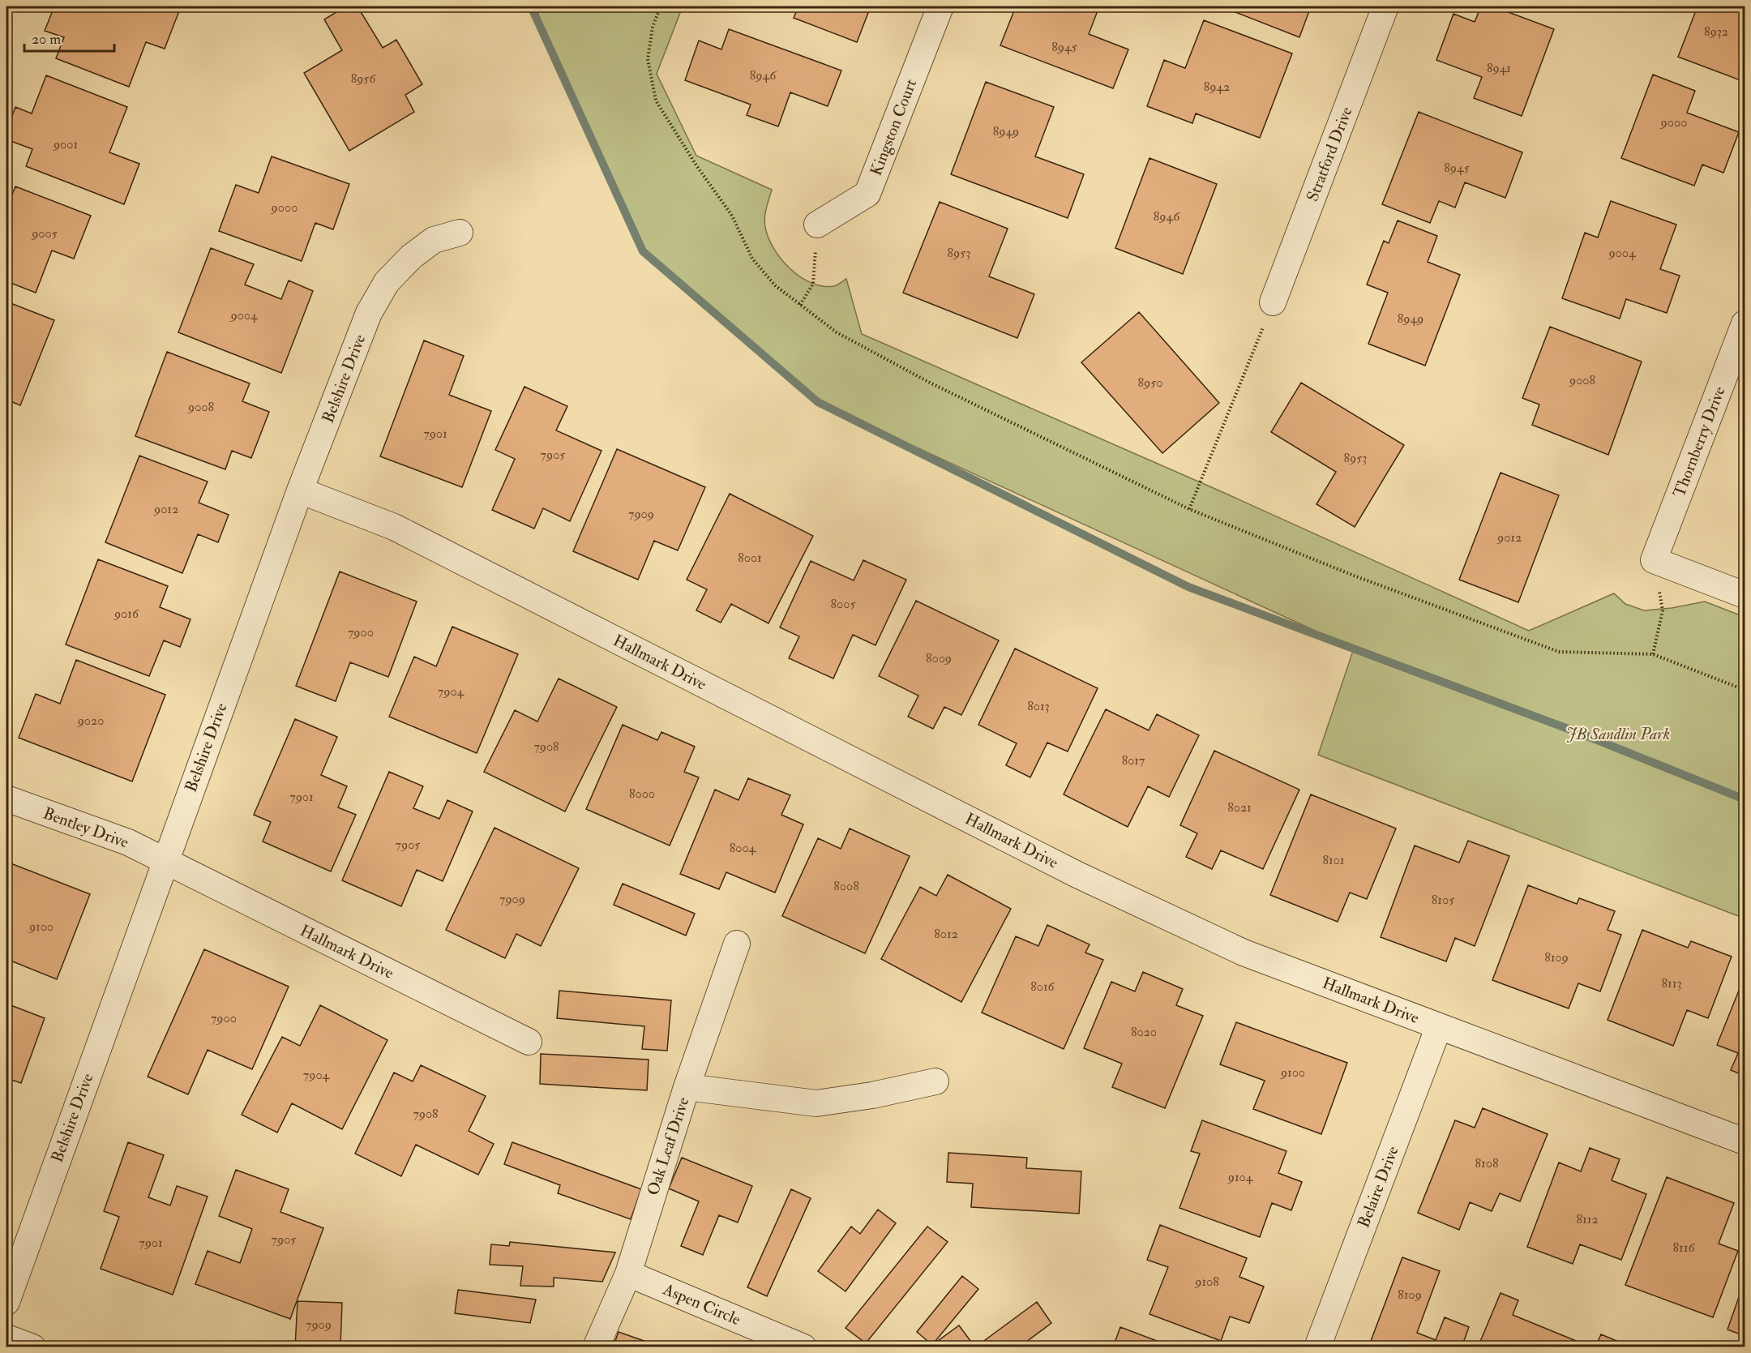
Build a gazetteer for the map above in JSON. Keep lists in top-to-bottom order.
{
  "streets": {
    "street": [
      "Kingston Court",
      "Stratford Drive",
      "Belshire Drive",
      "Thornberry Drive",
      "Hallmark Drive",
      "Bentley Drive",
      "Oak Leaf Drive",
      "Belaire Drive",
      "Aspen Circle"
    ]
  },
  "crossings": [
    ["Belshire Drive", "Hallmark Drive"],
    ["Belshire Drive", "Bentley Drive"],
    ["Hallmark Drive", "Bentley Drive"],
    ["Hallmark Drive", "Belaire Drive"],
    ["Oak Leaf Drive", "Aspen Circle"]
  ],
  "parks": ["JB Sandlin Park"],
  "house_numbers": [
    "8932",
    "8945",
    "8941",
    "8946",
    "8956",
    "8942",
    "9000",
    "8949",
    "9001",
    "8945",
    "9000",
    "8946",
    "9005",
    "8953",
    "9004",
    "9004",
    "8949",
    "9008",
    "8950",
    "9008",
    "7901",
    "7905",
    "8953",
    "9012",
    "7909",
    "9012",
    "8001",
    "8005",
    "9016",
    "7900",
    "8009",
    "7904",
    "8013",
    "9020",
    "7908",
    "8017",
    "8000",
    "7901",
    "8021",
    "7905",
    "8004",
    "8101",
    "8008",
    "7909",
    "8105",
    "9100",
    "8012",
    "8109",
    "8113",
    "8016",
    "7900",
    "8020",
    "9100",
    "7904",
    "7908",
    "8108",
    "9104",
    "8112",
    "7905",
    "7901",
    "8116",
    "9108",
    "8109",
    "7909"
  ],
  "scale_bar": "20 m"
}
